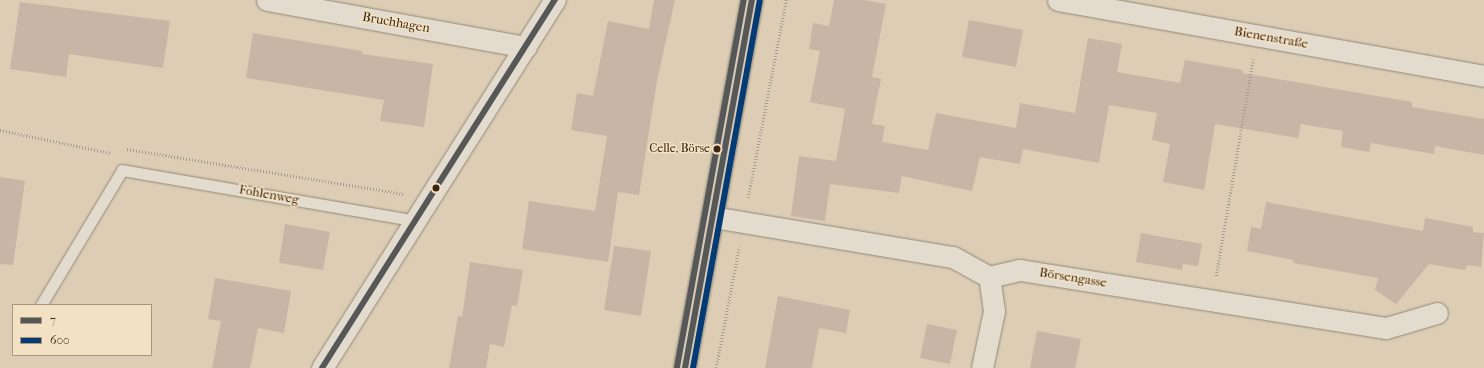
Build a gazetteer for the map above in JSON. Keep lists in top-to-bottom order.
{
  "streets": {
    "street": ["Bruchhagen", "Bienenstraße", "Börsengasse"],
    "lane": ["Fohlenweg"]
  },
  "places": ["Celle, Börse"],
  "lines": ["transit line 7", "transit line 600"],
  "legend": ["7", "600"]
}
